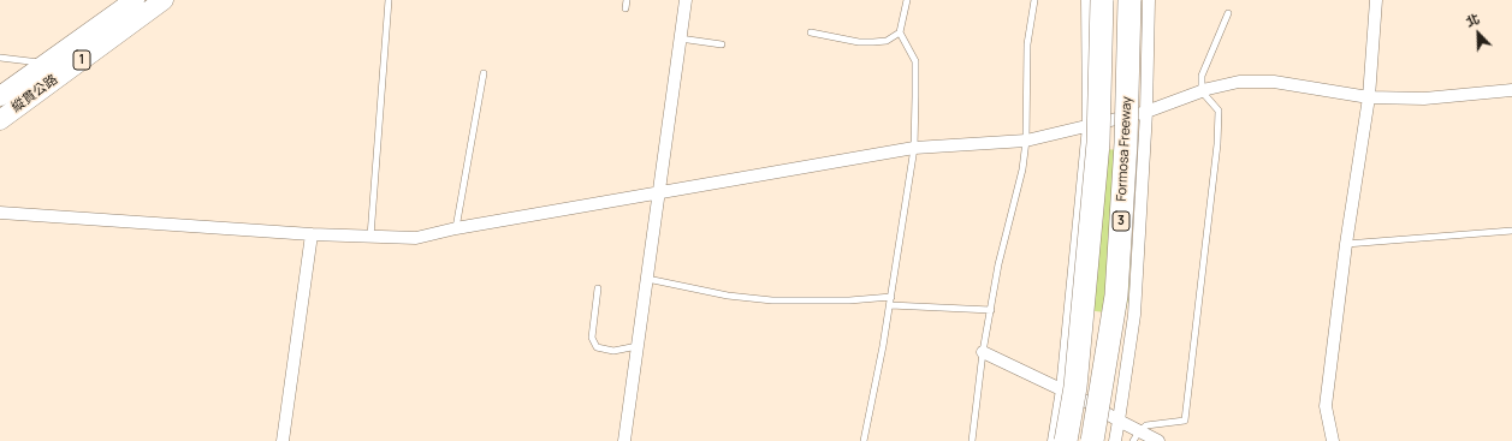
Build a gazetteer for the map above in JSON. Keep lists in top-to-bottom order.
{
  "streets": {
    "highway": ["Formosa Freeway", "3"],
    "main road": ["1", "縱貫公路"]
  },
  "north": "top left"
}
